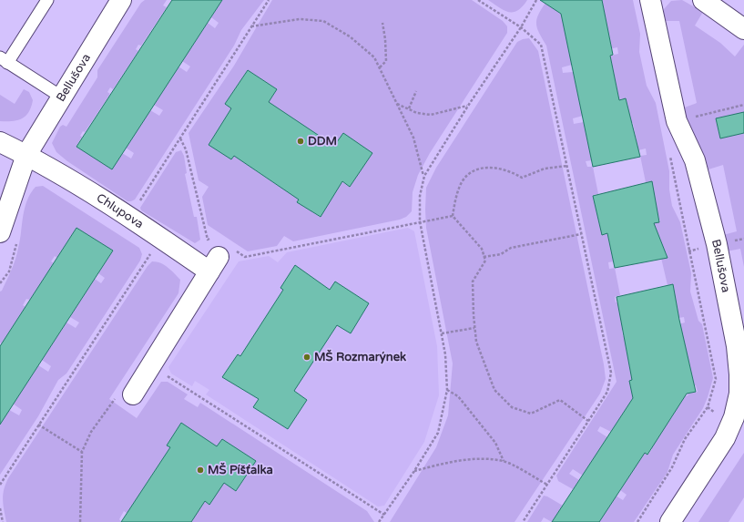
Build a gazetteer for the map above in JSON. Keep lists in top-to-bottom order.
{
  "streets": {
    "street": ["Bellušova", "Chlupova"]
  },
  "crossings": [
    ["Bellušova", "Chlupova"]
  ],
  "places": ["DDM", "MŠ Rozmarýnek", "MŠ Píšťalka"]
}
